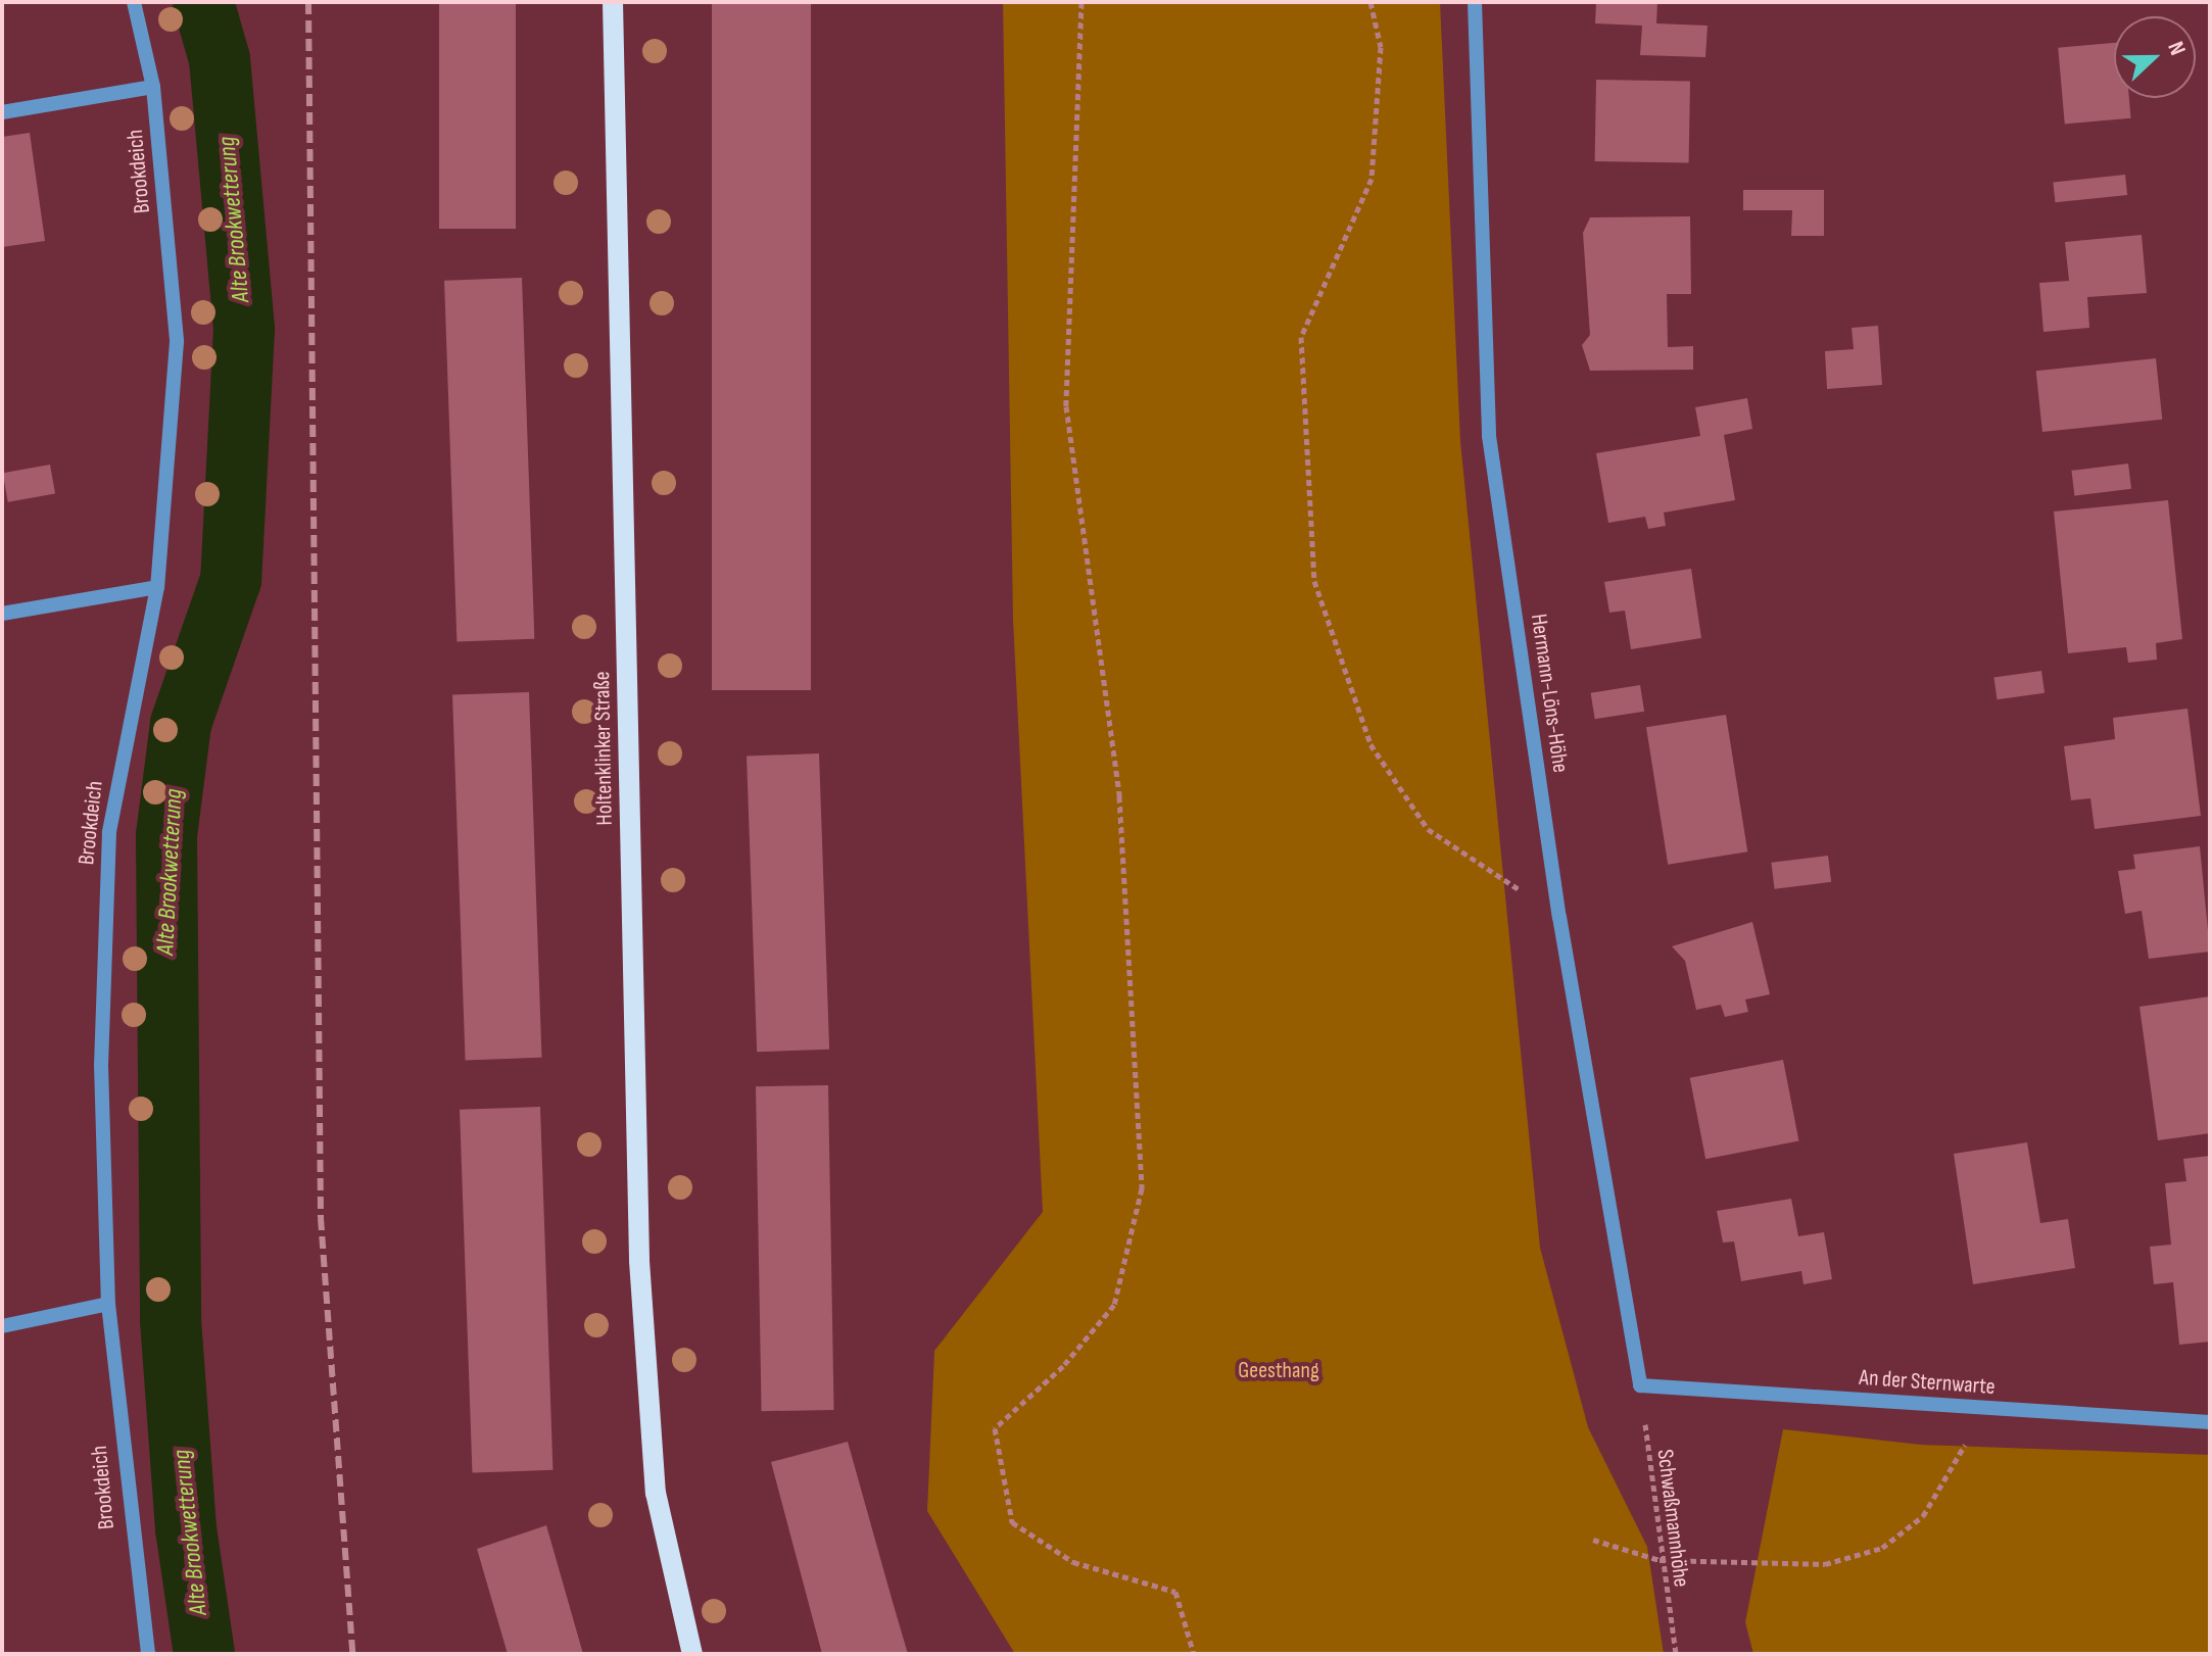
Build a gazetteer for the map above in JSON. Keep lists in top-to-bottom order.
{
  "streets": {
    "main road": ["Holtenklinker Straße"],
    "street": ["Brookdeich", "Hermann-Löns-Höhe", "An der Sternwarte"],
    "path": ["Schwaßmannhöhe"]
  },
  "crossings": [
    ["Hermann-Löns-Höhe", "An der Sternwarte"],
    ["Hermann-Löns-Höhe", "Schwaßmannhöhe"],
    ["An der Sternwarte", "Schwaßmannhöhe"]
  ],
  "water": ["Alte Brookwetterung"],
  "parks": ["Geesthang"],
  "north": "right"
}
